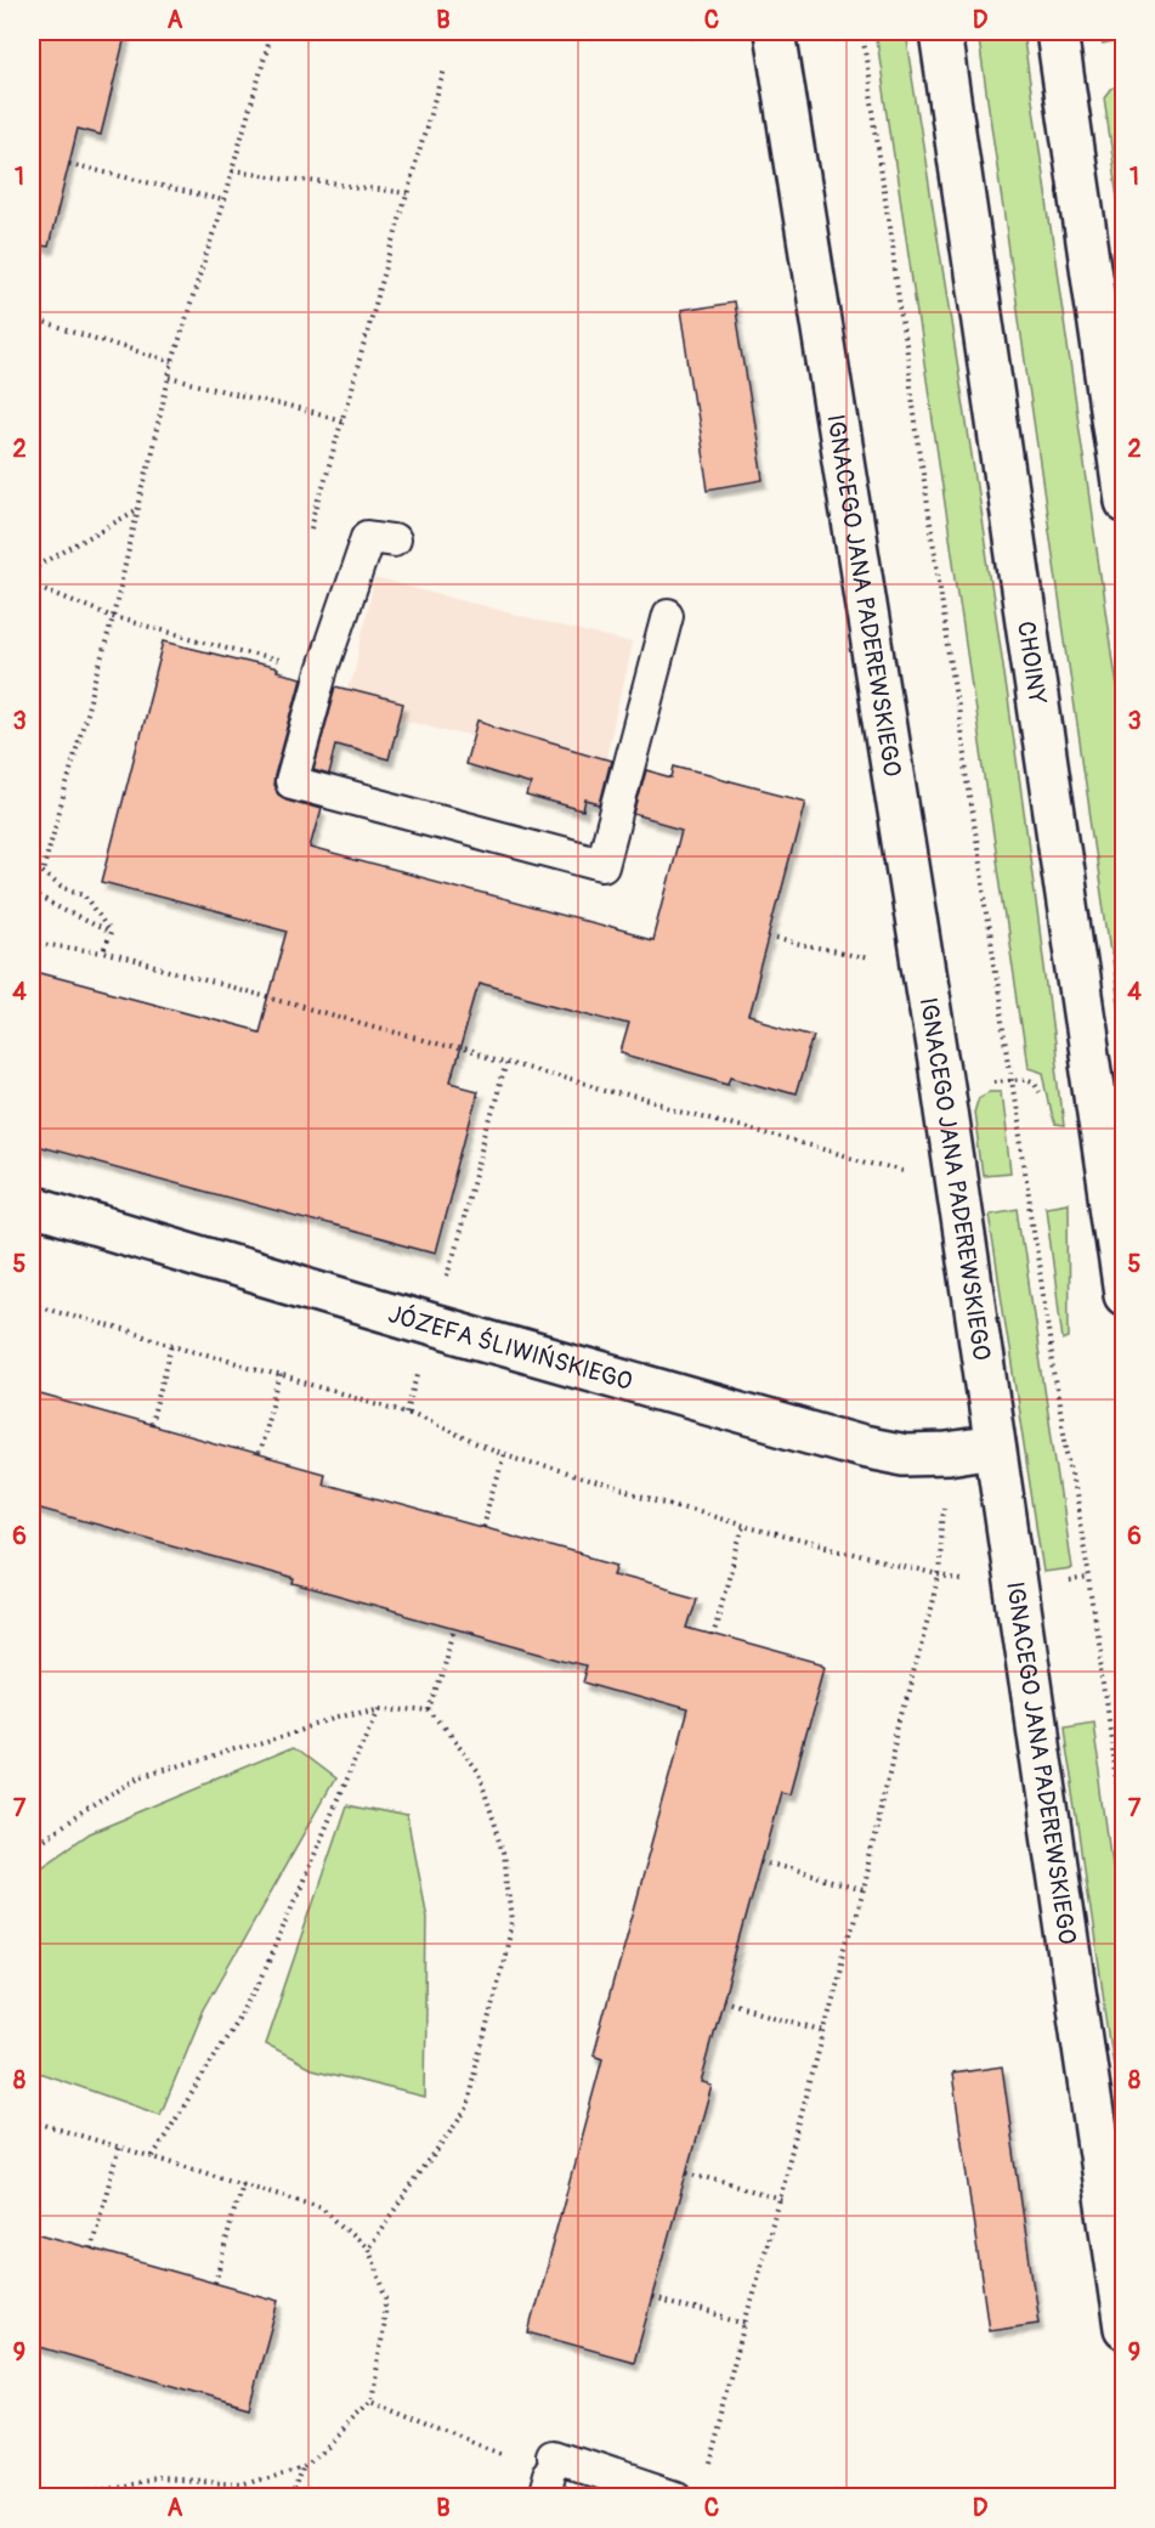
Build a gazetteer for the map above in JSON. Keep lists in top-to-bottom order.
{
  "streets": {
    "street": ["IGNACEGO JANA PADEREWSKIEGO", "CHOINY", "JÓZEFA ŚLIWIŃSKIEGO"]
  },
  "crossings": [
    ["IGNACEGO JANA PADEREWSKIEGO", "JÓZEFA ŚLIWIŃSKIEGO"]
  ],
  "grid": {
    "columns": [
      "A",
      "B",
      "C",
      "D"
    ],
    "rows": [
      "1",
      "2",
      "3",
      "4",
      "5",
      "6",
      "7",
      "8",
      "9"
    ]
  }
}
